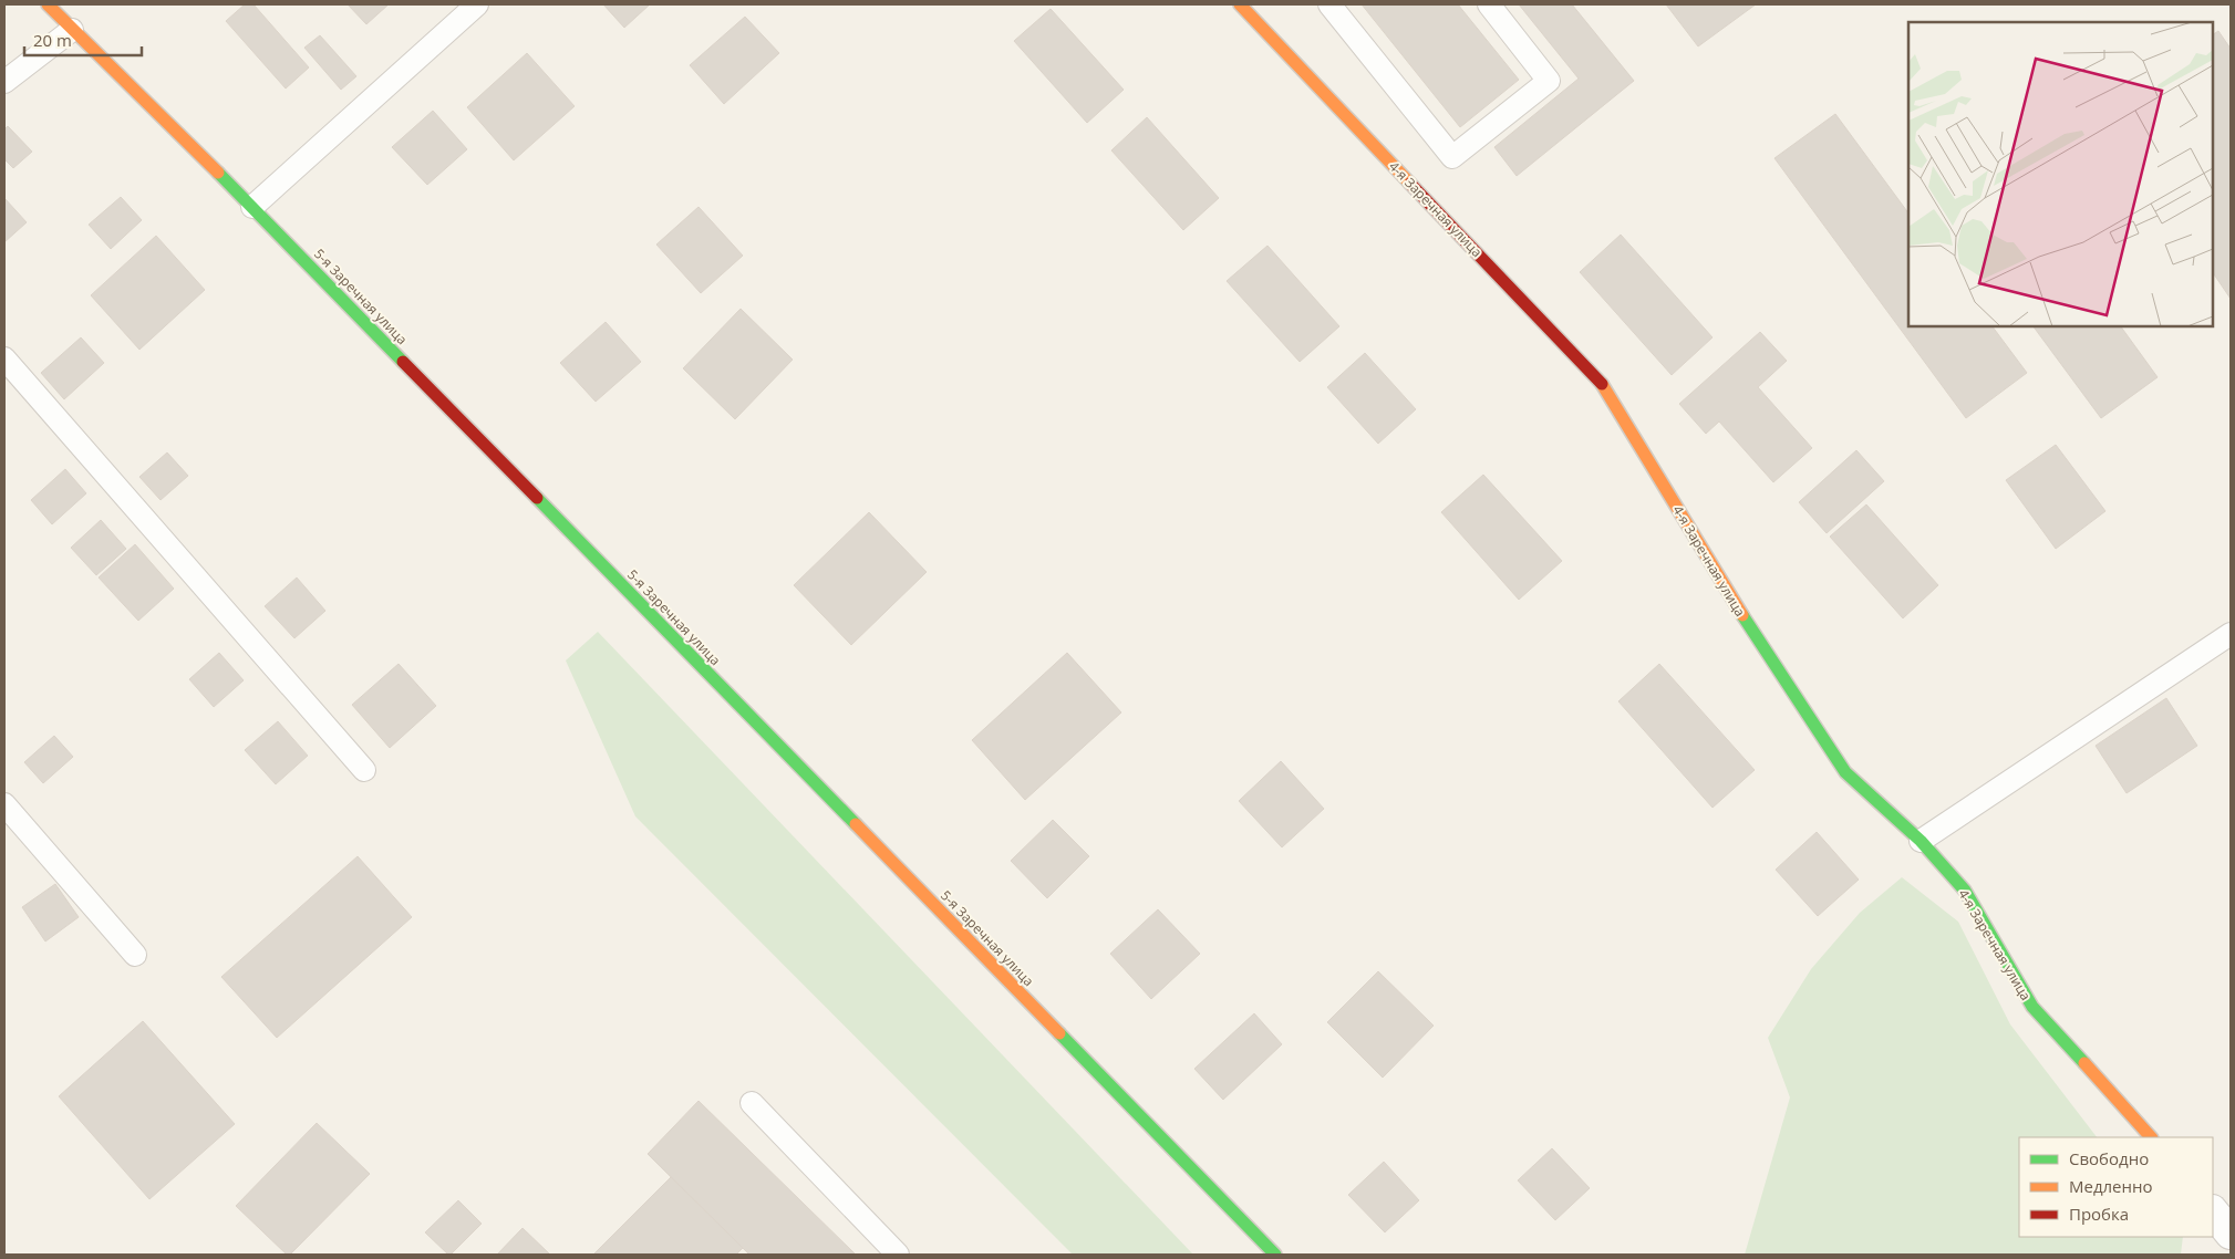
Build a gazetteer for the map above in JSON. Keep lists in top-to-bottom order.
{
  "streets": {
    "street": ["4-я Заречная улица", "5-я Заречная улица"]
  },
  "legend": ["Свободно", "Медленно", "Пробка"],
  "scale_bar": "20 m"
}
